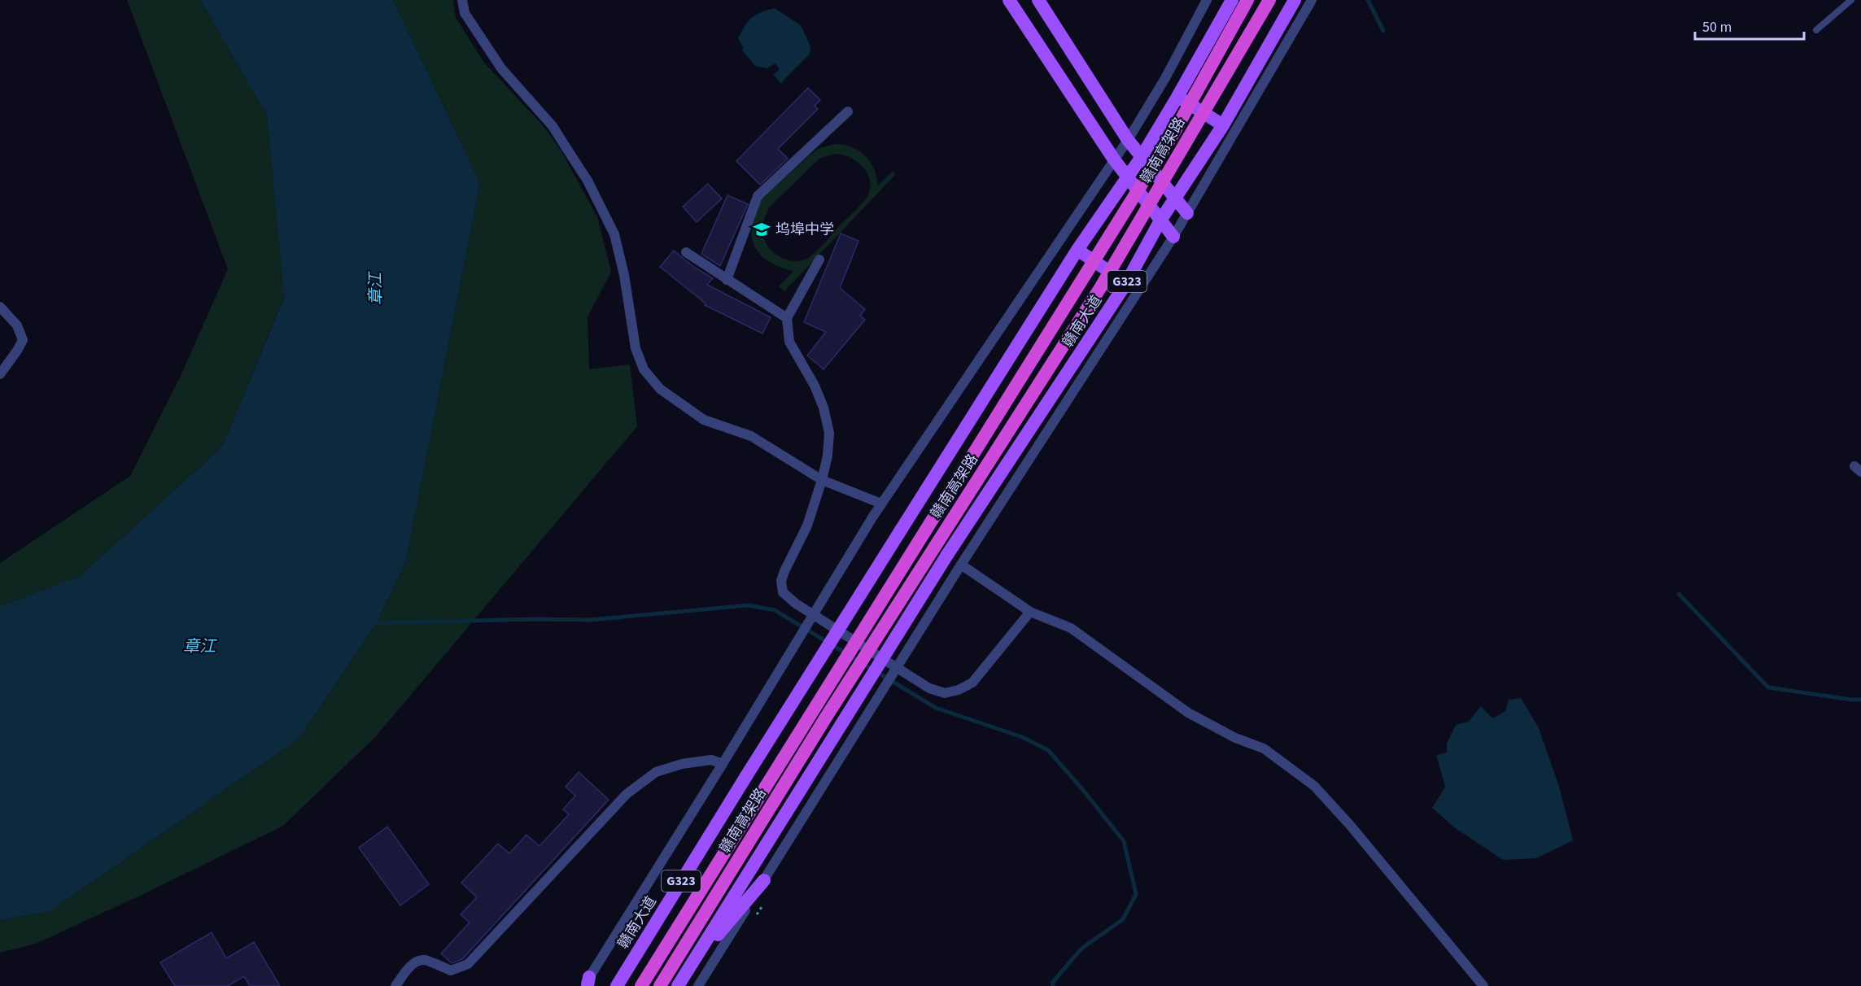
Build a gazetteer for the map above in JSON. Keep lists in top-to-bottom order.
{
  "streets": {
    "highway": ["赣南高架路"],
    "main road": ["G323", "赣南大道"]
  },
  "water": ["章江"],
  "places": {
    "school or university": ["坞埠中学"]
  },
  "scale_bar": "50 m"
}
